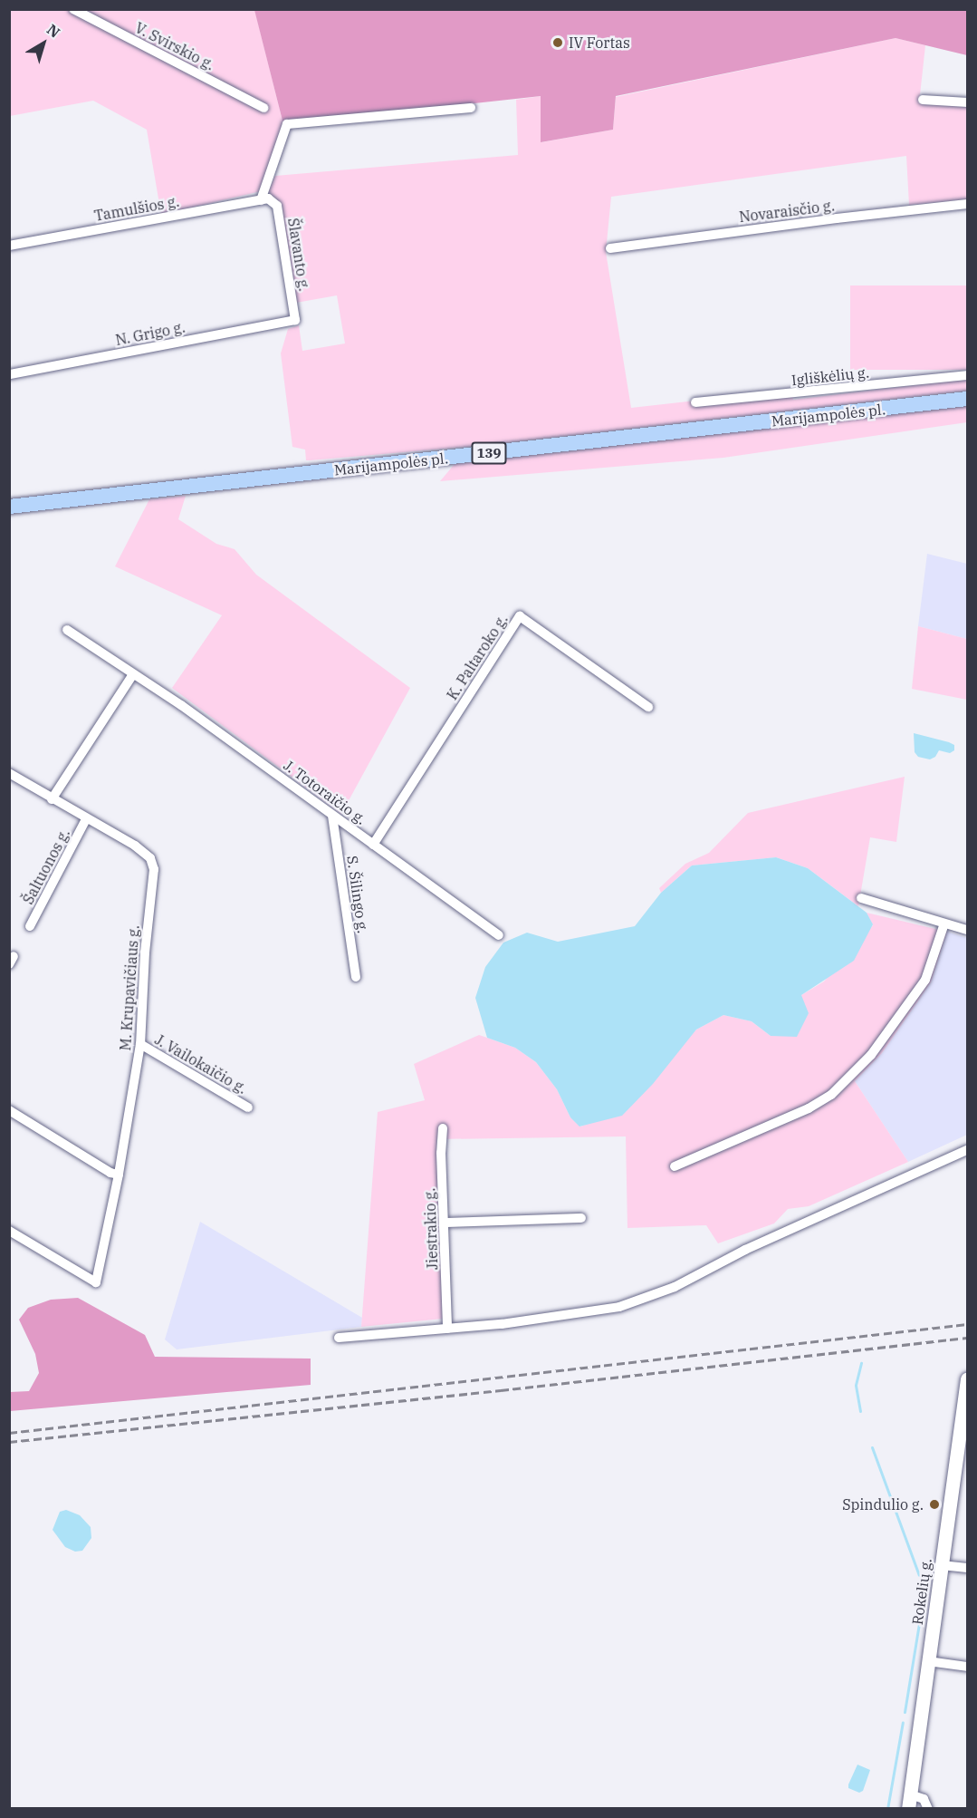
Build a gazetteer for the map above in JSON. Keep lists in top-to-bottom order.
{
  "streets": {
    "main road": ["Marijampolės pl.", "139", "Rokelių g."],
    "street": [
      "V. Svirskio g.",
      "Tamulšios g.",
      "Novaraisčio g.",
      "Šlavanto g.",
      "N. Grigo g.",
      "Igliškėlių g.",
      "K. Paltaroko g.",
      "J. Totoraičio g.",
      "Šaltuonos g.",
      "S. Šilingo g.",
      "M. Krupavičiaus g.",
      "J. Vailokaičio g.",
      "Jiestrakio g."
    ]
  },
  "crossings": [
    ["Tamulšios g.", "Šlavanto g."],
    ["Šlavanto g.", "N. Grigo g."],
    ["K. Paltaroko g.", "J. Totoraičio g."],
    ["J. Totoraičio g.", "S. Šilingo g."],
    ["Šaltuonos g.", "M. Krupavičiaus g."],
    ["M. Krupavičiaus g.", "J. Vailokaičio g."]
  ],
  "places": ["IV Fortas", "Spindulio g."],
  "north": "top right"
}
